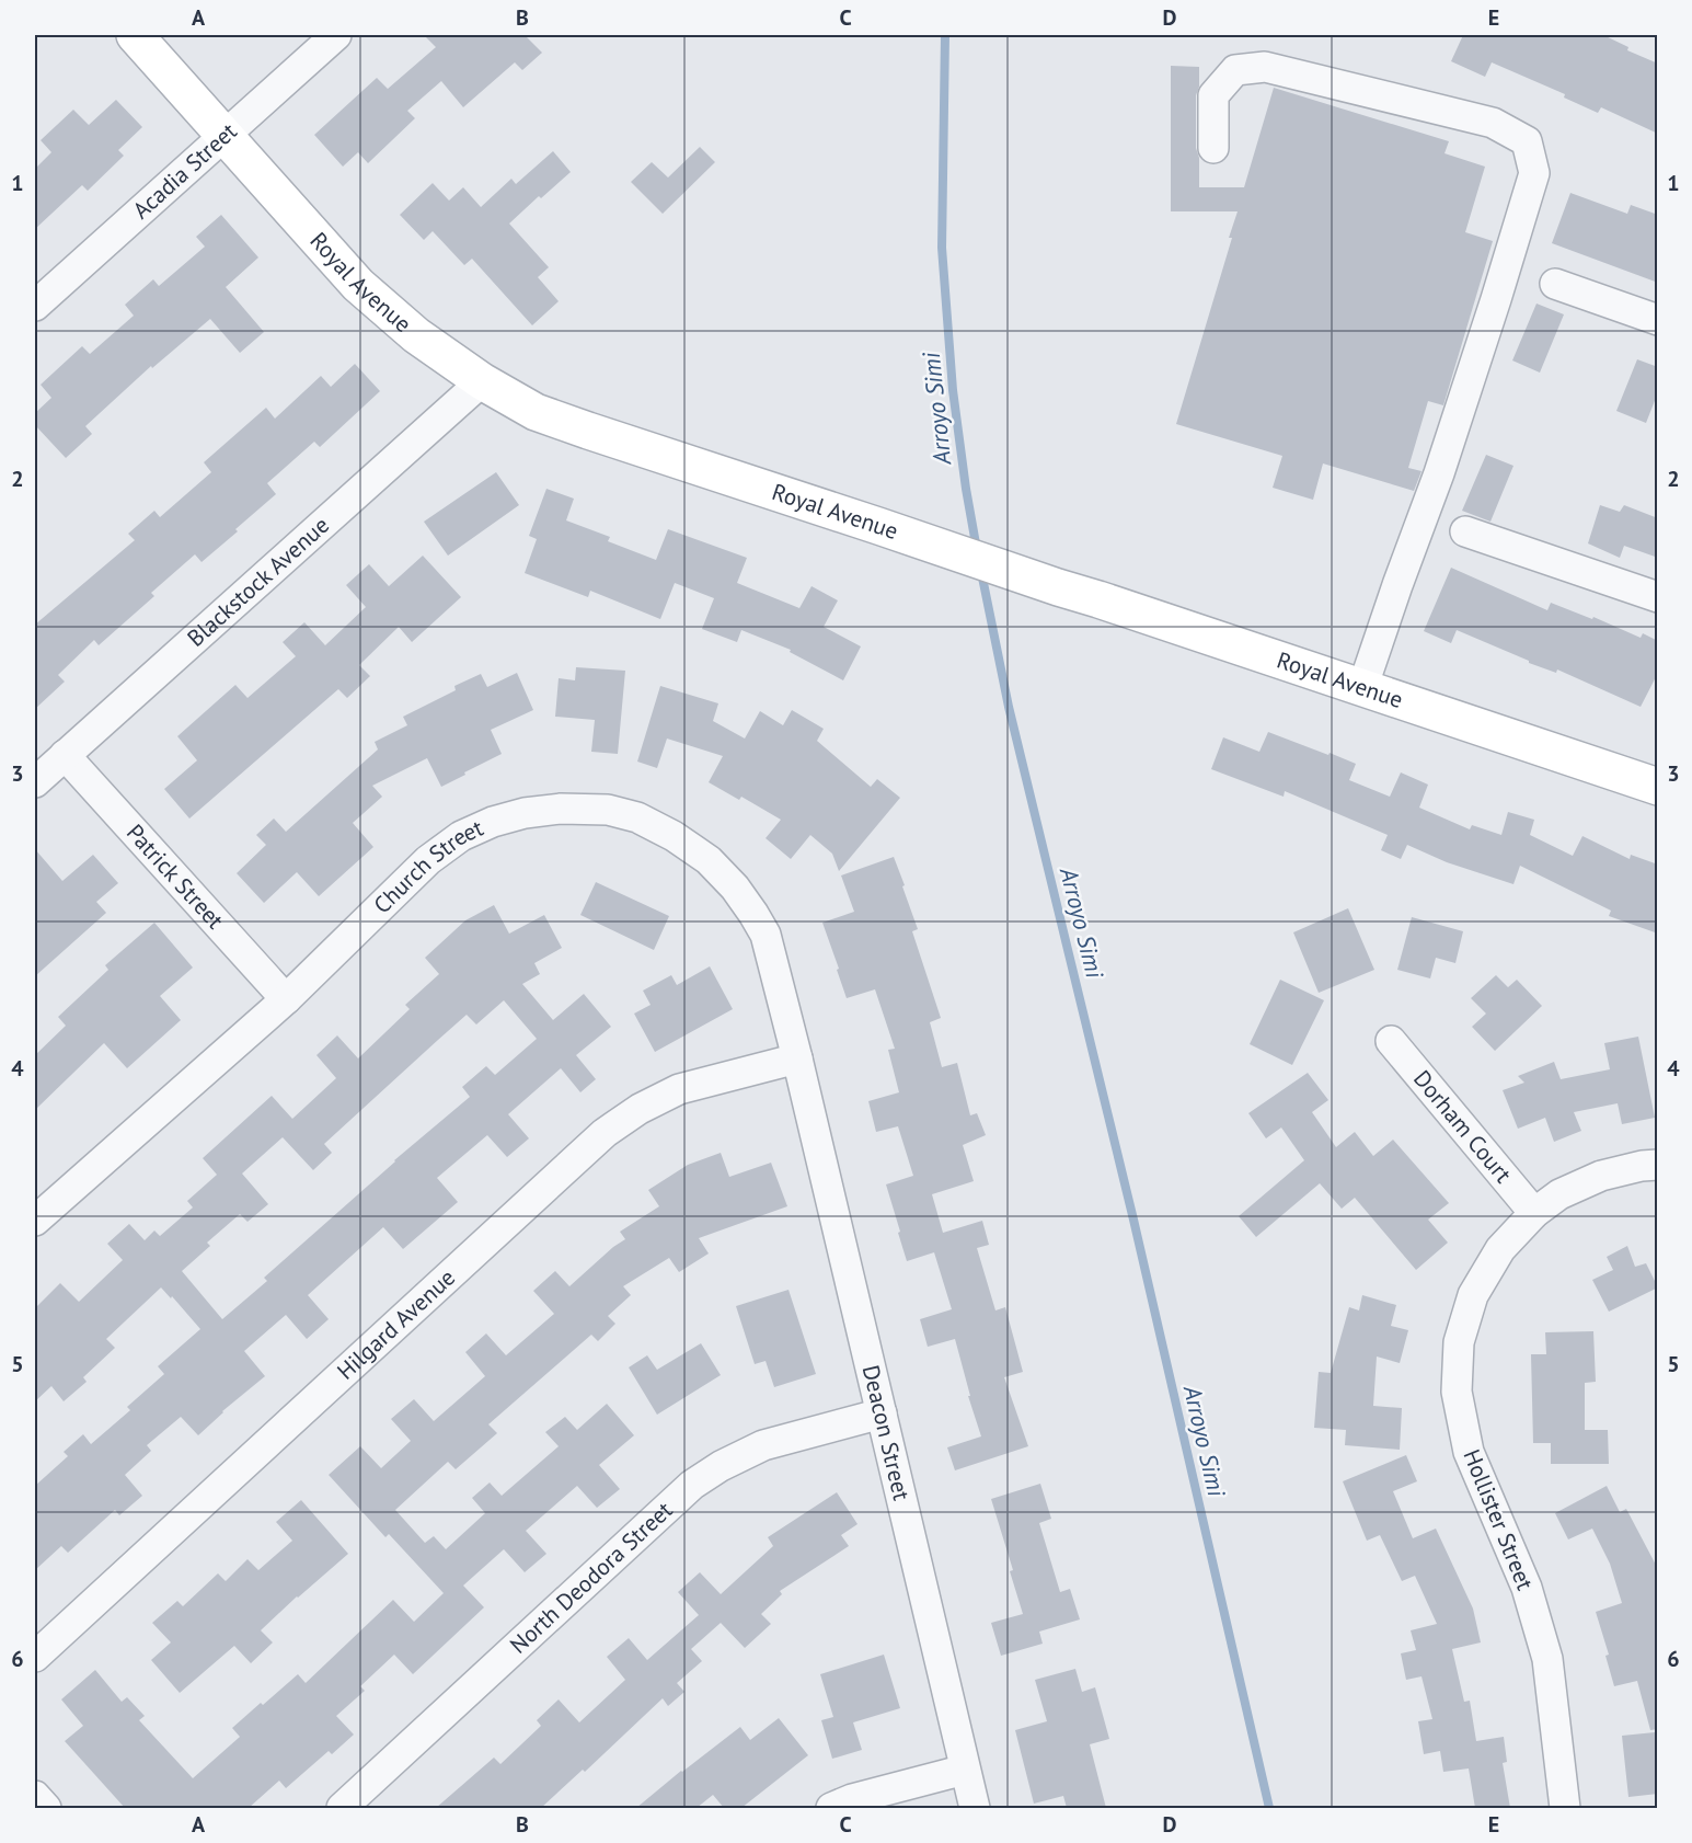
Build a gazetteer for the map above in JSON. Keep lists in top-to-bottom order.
{
  "streets": {
    "main road": ["Royal Avenue"],
    "street": [
      "Acadia Street",
      "Blackstock Avenue",
      "Church Street",
      "Patrick Street",
      "Dorham Court",
      "Hilgard Avenue",
      "Deacon Street",
      "Hollister Street",
      "North Deodora Street"
    ]
  },
  "crossings": [
    ["Acadia Street", "Royal Avenue"],
    ["Royal Avenue", "Blackstock Avenue"],
    ["Blackstock Avenue", "Patrick Street"],
    ["Church Street", "Patrick Street"],
    ["Church Street", "Hilgard Avenue"],
    ["Church Street", "Deacon Street"],
    ["Dorham Court", "Hollister Street"],
    ["Hilgard Avenue", "Deacon Street"],
    ["Deacon Street", "North Deodora Street"]
  ],
  "water": ["Arroyo Simi"],
  "grid": {
    "columns": [
      "A",
      "B",
      "C",
      "D",
      "E"
    ],
    "rows": [
      "1",
      "2",
      "3",
      "4",
      "5",
      "6"
    ]
  }
}
